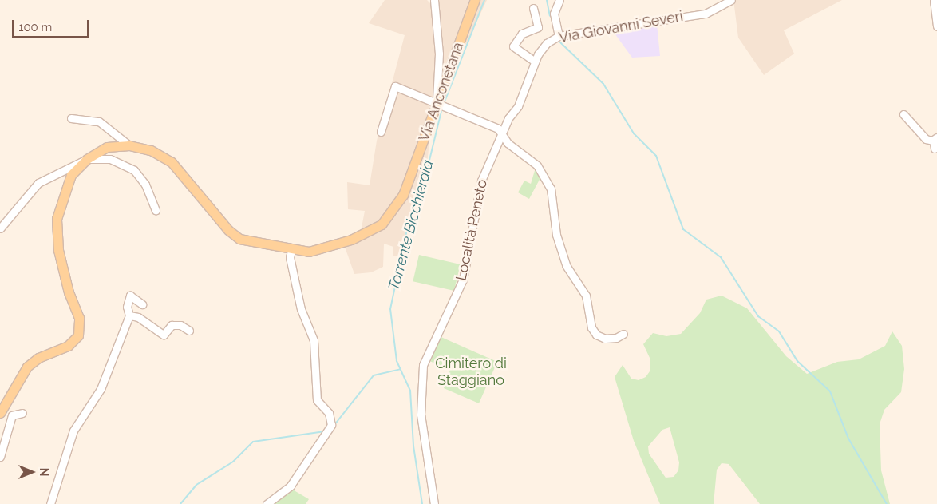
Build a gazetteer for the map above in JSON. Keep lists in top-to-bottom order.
{
  "streets": {
    "main road": ["Via Anconetana"],
    "street": ["Via Giovanni Severi", "Località Peneto"]
  },
  "crossings": [
    ["Via Giovanni Severi", "Località Peneto"]
  ],
  "water": ["Torrente Bicchieraia"],
  "parks": ["Cimitero di Staggiano"],
  "scale_bar": "100 m",
  "north": "right"
}
